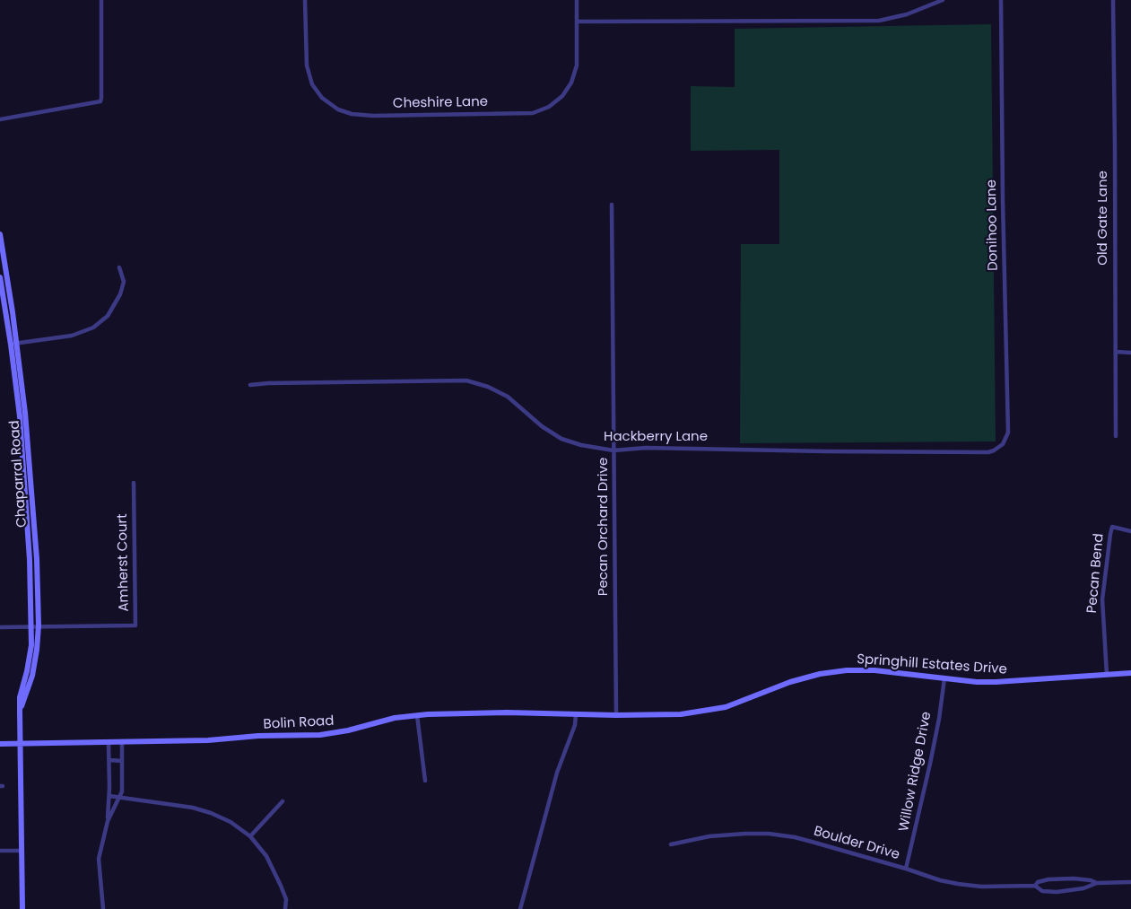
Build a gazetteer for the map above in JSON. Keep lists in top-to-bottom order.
{
  "streets": {
    "main road": ["Chaparral Road", "Springhill Estates Drive", "Bolin Road"],
    "street": [
      "Cheshire Lane",
      "Old Gate Lane",
      "Donihoo Lane",
      "Hackberry Lane",
      "Pecan Orchard Drive",
      "Amherst Court",
      "Pecan Bend",
      "Willow Ridge Drive",
      "Boulder Drive"
    ]
  },
  "crossings": [
    ["Donihoo Lane", "Hackberry Lane"],
    ["Hackberry Lane", "Pecan Orchard Drive"],
    ["Chaparral Road", "Amherst Court"],
    ["Chaparral Road", "Bolin Road"],
    ["Pecan Orchard Drive", "Springhill Estates Drive"],
    ["Pecan Bend", "Springhill Estates Drive"],
    ["Springhill Estates Drive", "Bolin Road"],
    ["Springhill Estates Drive", "Willow Ridge Drive"],
    ["Willow Ridge Drive", "Boulder Drive"]
  ]
}
